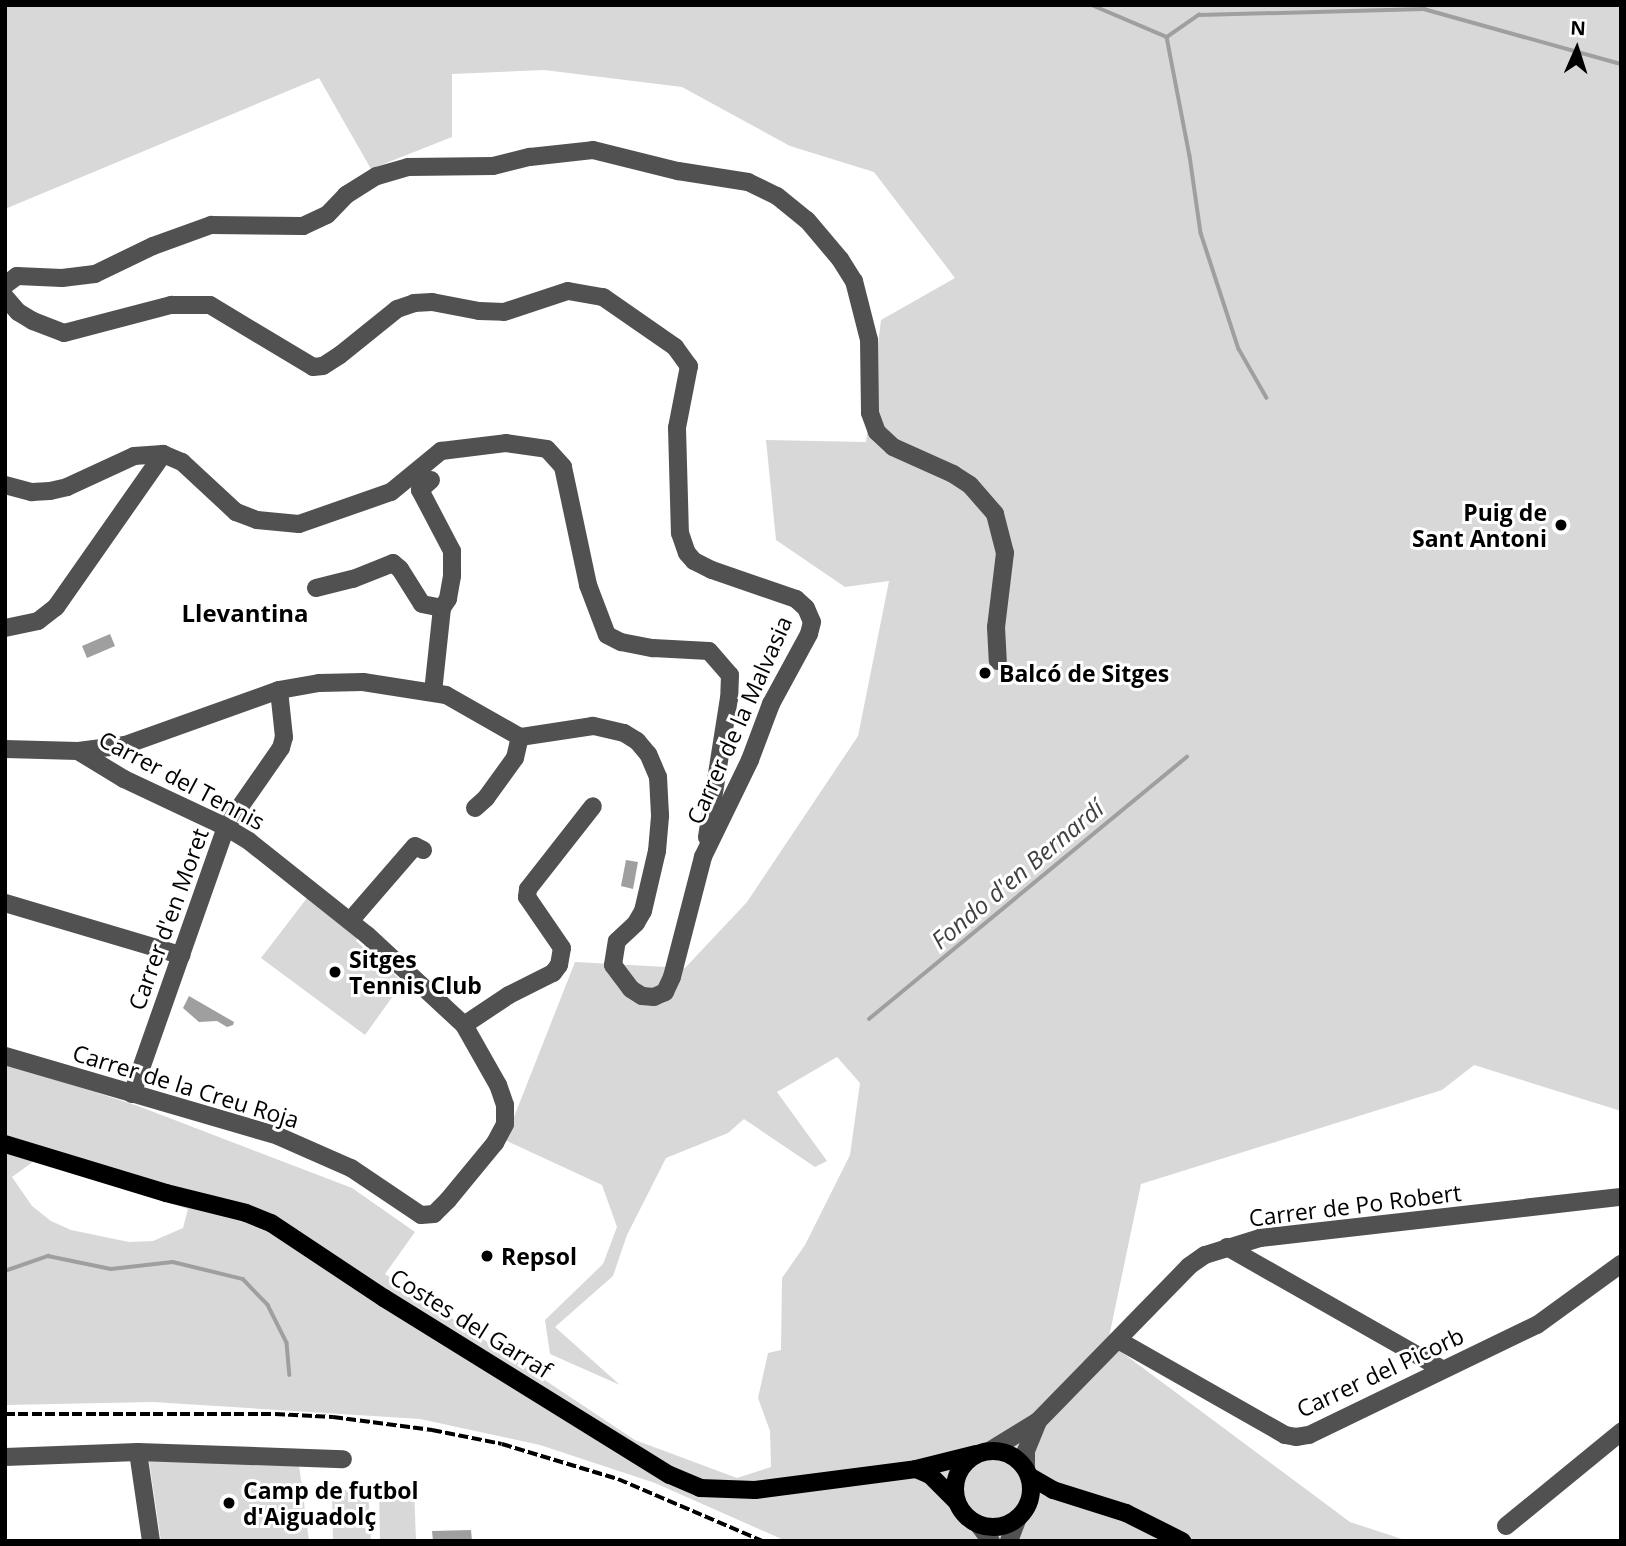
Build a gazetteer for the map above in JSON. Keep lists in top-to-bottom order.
{
  "streets": {
    "main road": ["Costes del Garraf"],
    "street": [
      "Carrer de la Malvasia",
      "Carrer del Tennis",
      "Carrer d'en Moret",
      "Carrer de la Creu Roja",
      "Carrer de Po Robert",
      "Carrer del Picorb"
    ]
  },
  "crossings": [
    ["Carrer del Tennis", "Carrer d'en Moret"],
    ["Carrer del Tennis", "Carrer de la Creu Roja"],
    ["Carrer d'en Moret", "Carrer de la Creu Roja"],
    ["Carrer de Po Robert", "Costes del Garraf"],
    ["Carrer de Po Robert", "Carrer del Picorb"]
  ],
  "districts": ["Llevantina"],
  "water": ["Fondo d'en Bernardí"],
  "places": [
    "Puig de Sant Antoni",
    "Balcó de Sitges",
    "Sitges Tennis Club",
    "Repsol",
    "Camp de futbol d'Aiguadolç"
  ],
  "north": "top"
}
